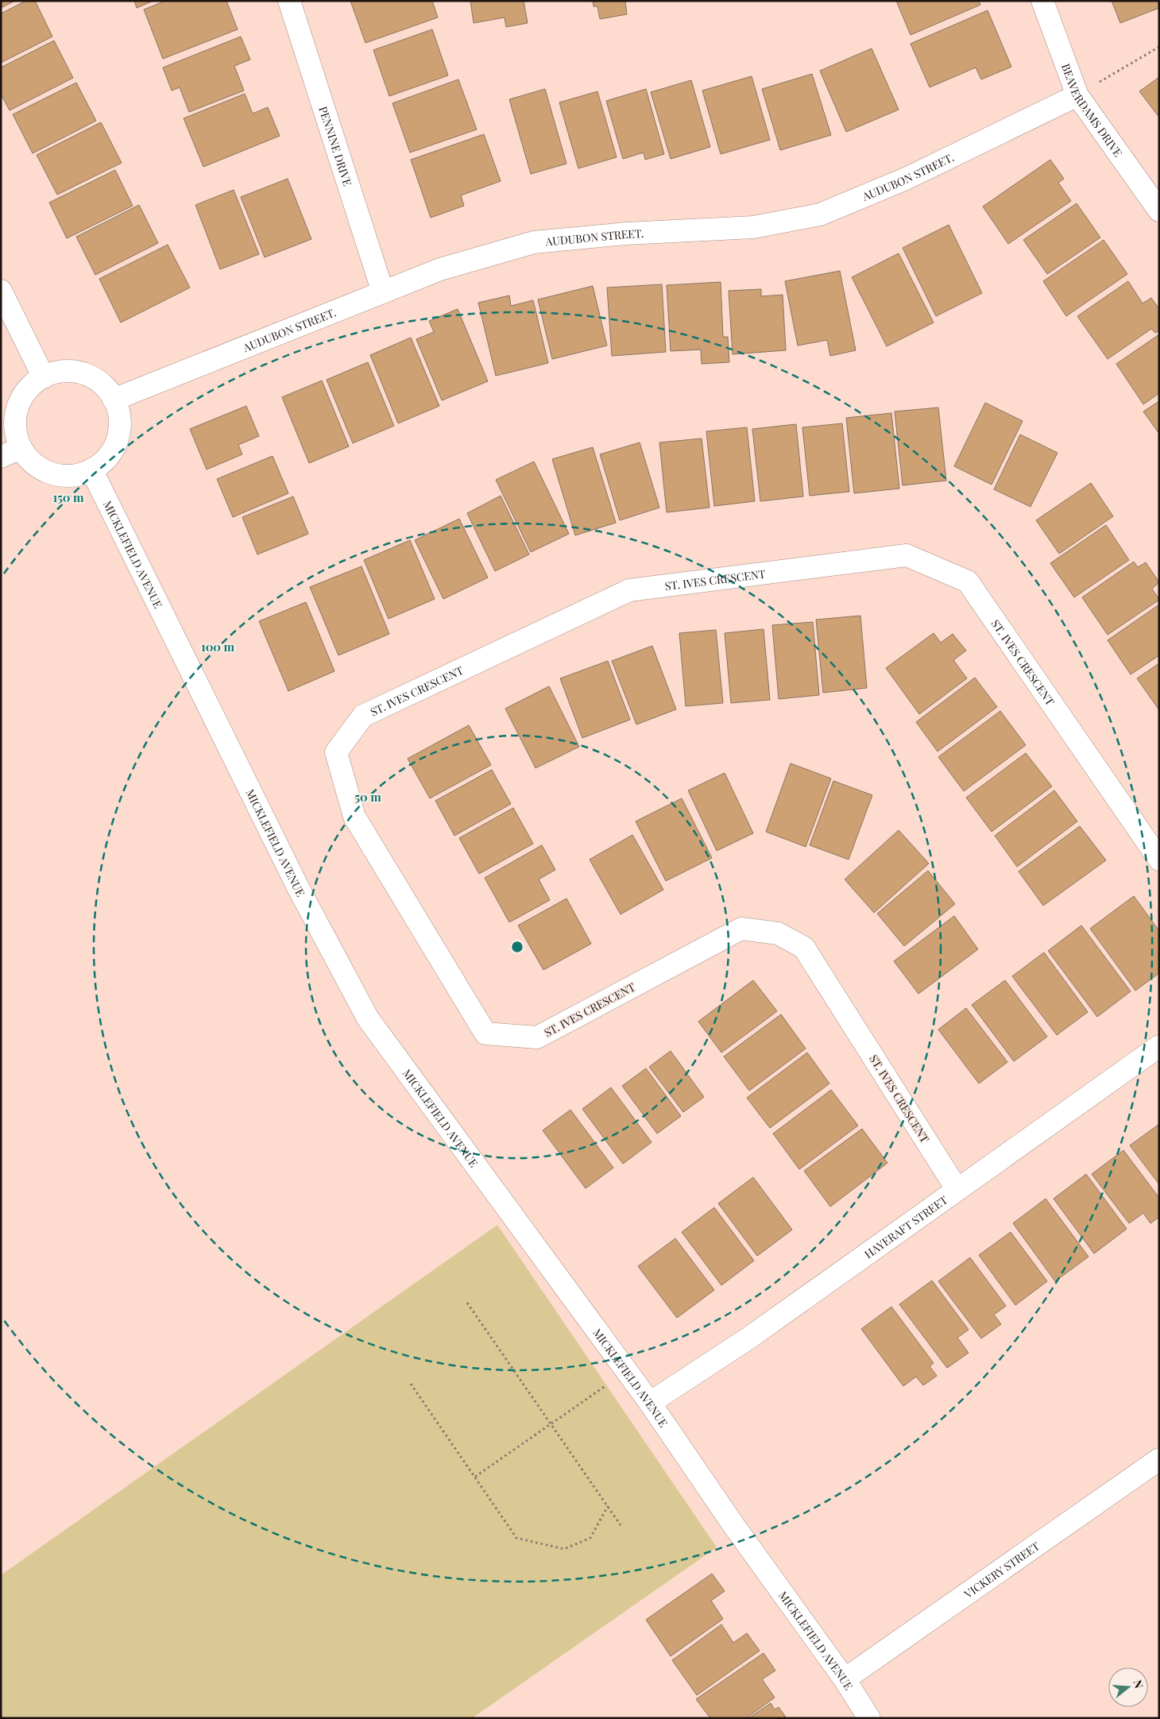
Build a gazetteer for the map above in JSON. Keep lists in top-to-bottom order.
{
  "streets": {
    "street": [
      "BEAVERDAMS DRIVE",
      "PENNINE DRIVE",
      "AUDUBON STREET.",
      "MICKLEFIELD AVENUE",
      "ST. IVES CRESCENT",
      "HAYERAFT STREET",
      "VICKERY STREET"
    ]
  },
  "crossings": [
    ["BEAVERDAMS DRIVE", "AUDUBON STREET."],
    ["PENNINE DRIVE", "AUDUBON STREET."],
    ["AUDUBON STREET.", "MICKLEFIELD AVENUE"],
    ["MICKLEFIELD AVENUE", "HAYERAFT STREET"],
    ["MICKLEFIELD AVENUE", "VICKERY STREET"],
    ["ST. IVES CRESCENT", "HAYERAFT STREET"]
  ],
  "north": "right",
  "rings": ["150 m", "100 m", "50 m"]
}
